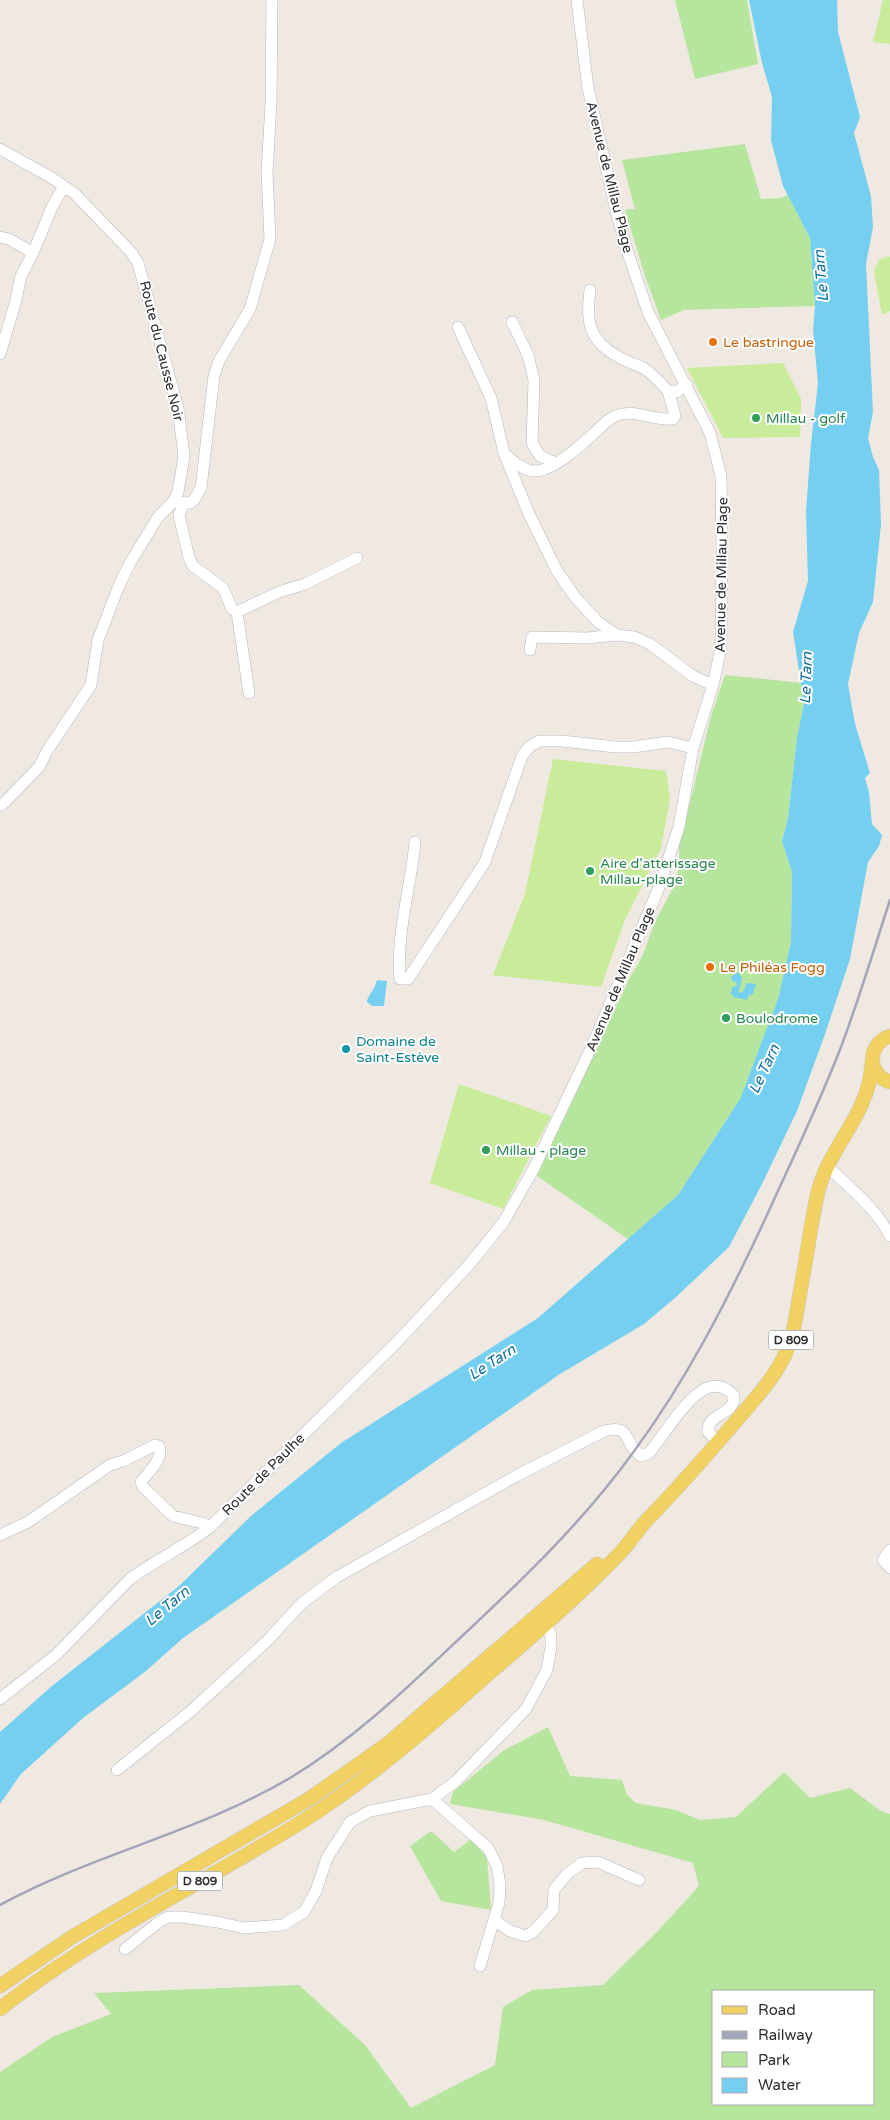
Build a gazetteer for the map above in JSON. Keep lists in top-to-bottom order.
{
  "streets": {
    "main road": ["D 809"],
    "street": ["Avenue de Millau Plage", "Route du Causse Noir", "Route de Paulhe"]
  },
  "crossings": [
    ["Avenue de Millau Plage", "Route de Paulhe"]
  ],
  "water": ["Le Tarn"],
  "places": [
    "Le bastringue",
    "Millau - golf",
    "Aire d'atterissage Millau-plage",
    "Le Philéas Fogg",
    "Boulodrome",
    "Domaine de Saint-Estève",
    "Millau - plage"
  ],
  "legend": [
    "Road",
    "Railway",
    "Park",
    "Water"
  ]
}
